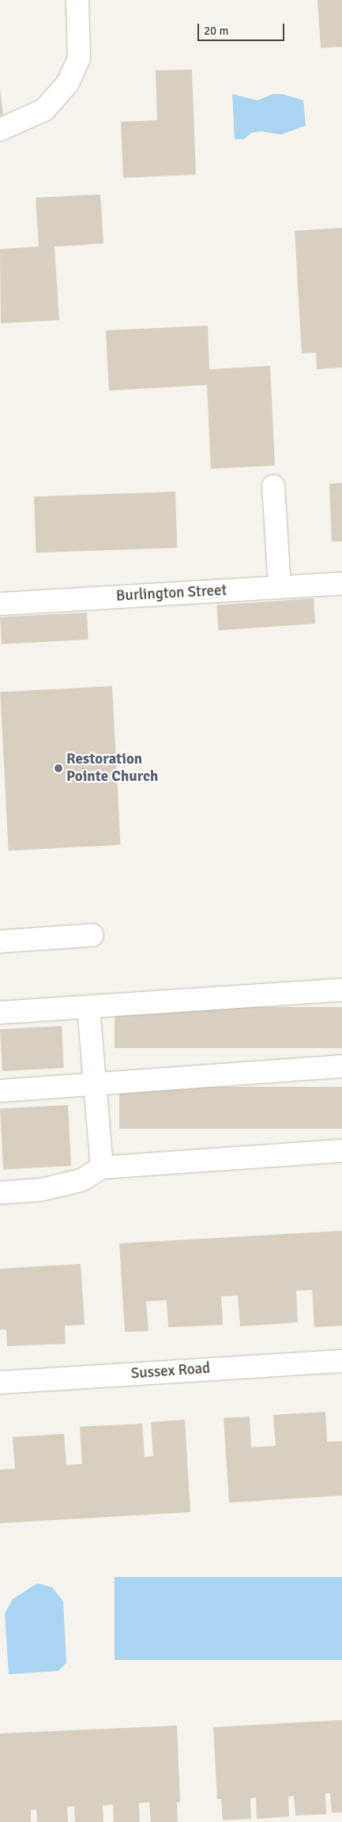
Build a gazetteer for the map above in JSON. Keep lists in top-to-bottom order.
{
  "streets": {
    "street": ["Burlington Street", "Sussex Road"]
  },
  "places": ["Restoration Pointe Church"],
  "scale_bar": "20 m"
}
